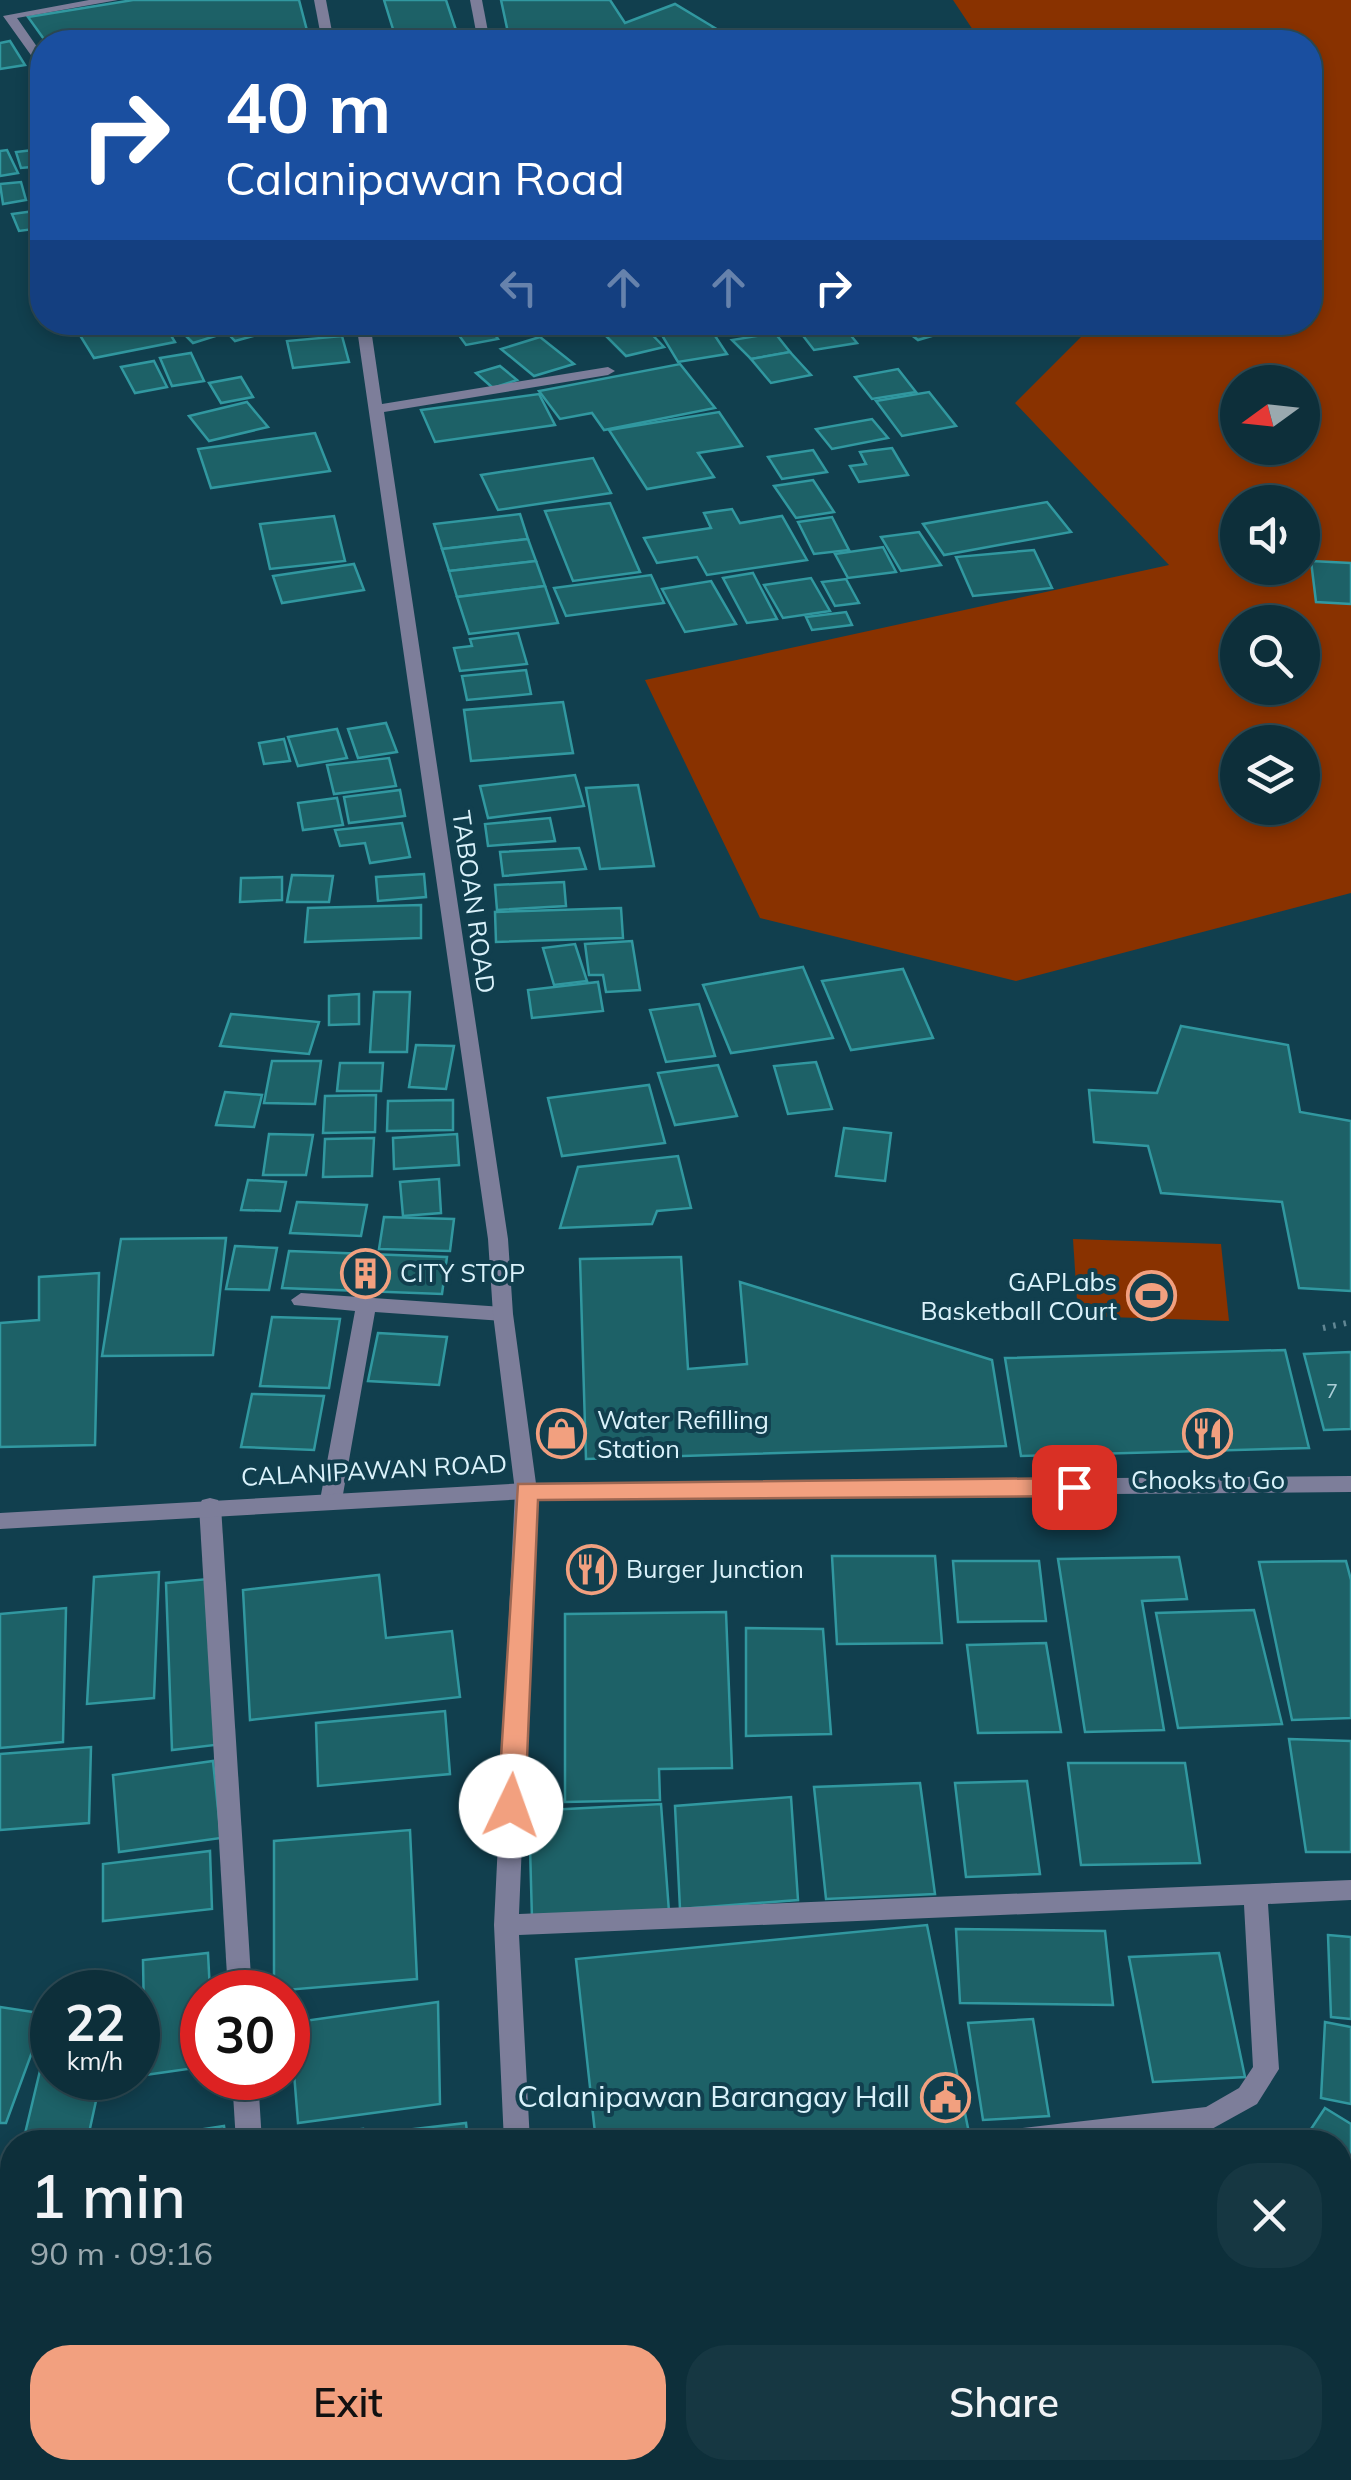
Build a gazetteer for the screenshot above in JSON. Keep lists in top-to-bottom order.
{
  "streets": {
    "street": ["TABOAN ROAD", "CALANIPAWAN ROAD"]
  },
  "crossings": [
    ["TABOAN ROAD", "CALANIPAWAN ROAD"]
  ],
  "places": {
    "building": ["CITY STOP"],
    "sports": ["GAPLabs Basketball COurt"],
    "shop": ["Water Refilling Station"],
    "restaurant": ["Chooks to Go", "Burger Junction"],
    "public building": ["Calanipawan Barangay Hall"]
  },
  "house_numbers": ["7"],
  "north": "left",
  "page": {
    "turn": ["40 m", "Calanipawan Road"],
    "speed": "22 km/h",
    "limit": "30",
    "heading": ["1 min", "90 m · 09:16"],
    "buttons": ["Exit", "Share"]
  }
}
